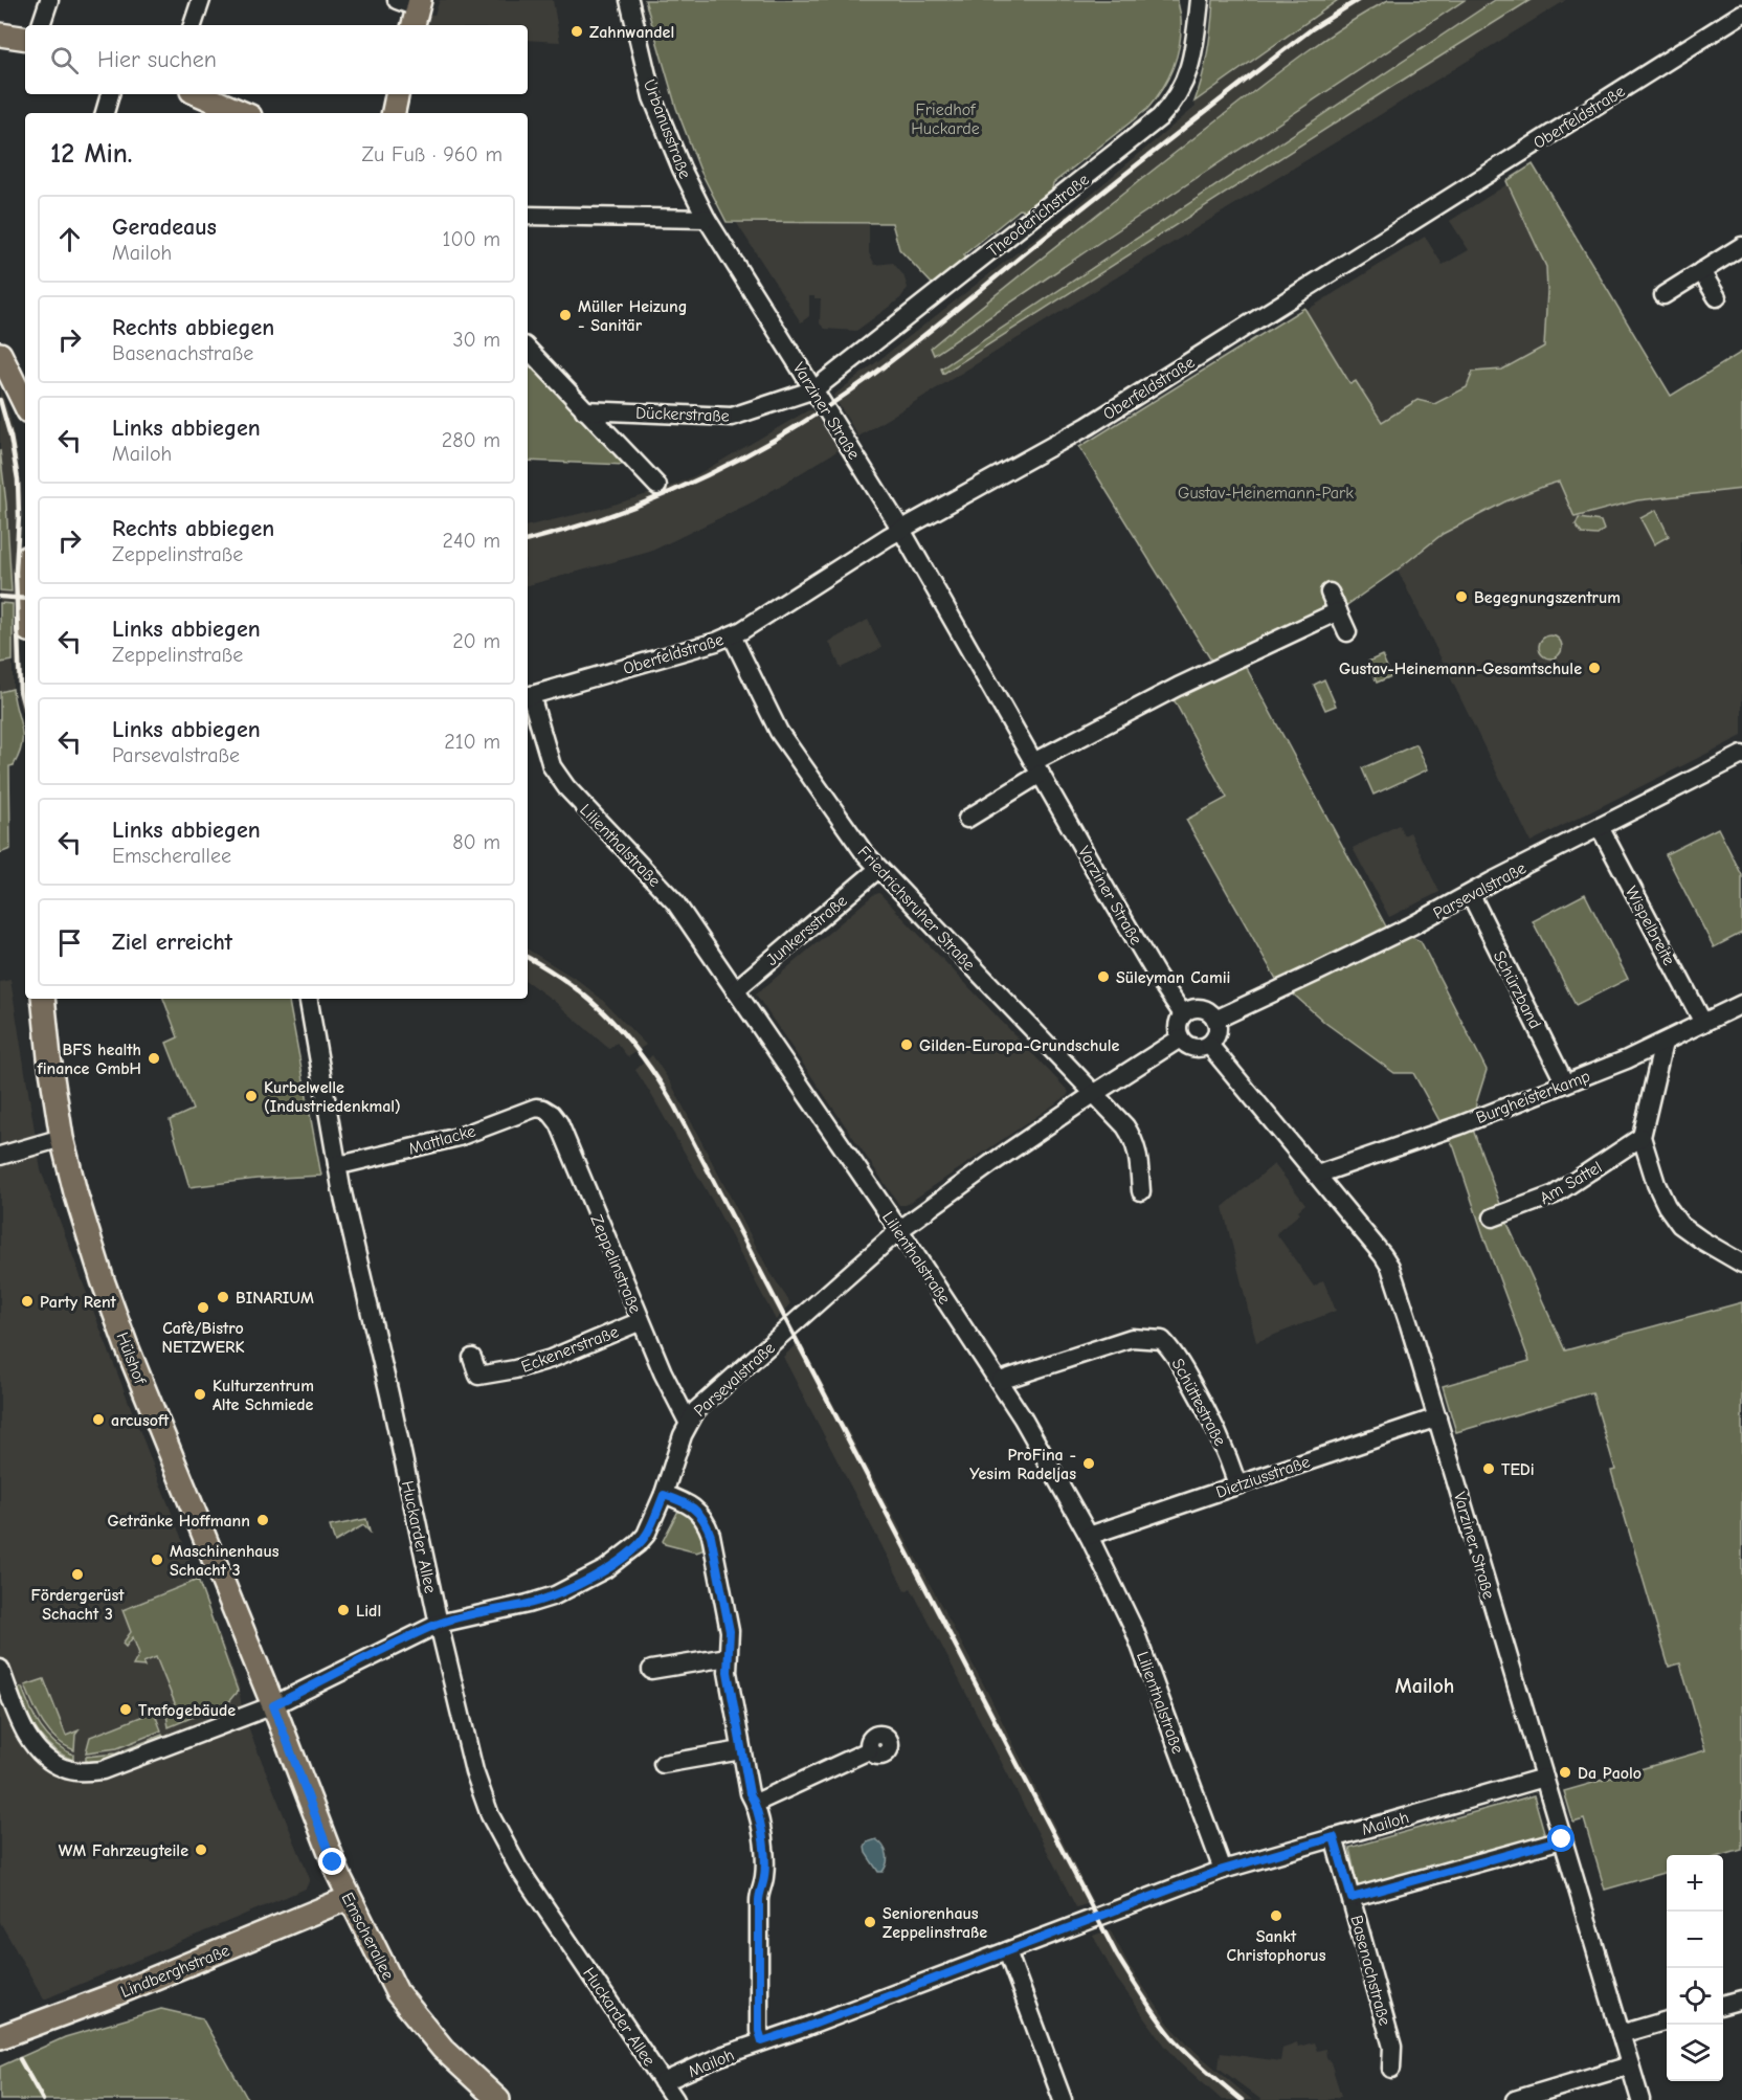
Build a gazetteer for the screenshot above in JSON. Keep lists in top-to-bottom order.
{
  "streets": {
    "main road": ["Hülshof", "Emscherallee", "Lindberghstraße"],
    "street": [
      "Oberfeldstraße",
      "Urbanusstraße",
      "Theoderichstraße",
      "Varziner Straße",
      "Dückerstraße",
      "Lilienthalstraße",
      "Parsevalstraße",
      "Friedrichsruher Straße",
      "Wispelbreite",
      "Junkersstraße",
      "Schürzband",
      "Burgheisterkamp",
      "Mattlacke",
      "Am Sattel",
      "Zeppelinstraße",
      "Eckenerstraße",
      "Schüttestraße",
      "Dietziusstraße",
      "Huckarder Allee",
      "Mailoh",
      "Basenachstraße"
    ]
  },
  "crossings": [
    ["Oberfeldstraße", "Varziner Straße"],
    ["Oberfeldstraße", "Lilienthalstraße"],
    ["Oberfeldstraße", "Friedrichsruher Straße"],
    ["Urbanusstraße", "Varziner Straße"],
    ["Theoderichstraße", "Varziner Straße"],
    ["Theoderichstraße", "Dückerstraße"],
    ["Varziner Straße", "Dückerstraße"],
    ["Varziner Straße", "Parsevalstraße"],
    ["Varziner Straße", "Burgheisterkamp"],
    ["Varziner Straße", "Dietziusstraße"],
    ["Varziner Straße", "Mailoh"],
    ["Lilienthalstraße", "Parsevalstraße"],
    ["Lilienthalstraße", "Junkersstraße"],
    ["Lilienthalstraße", "Schüttestraße"],
    ["Lilienthalstraße", "Dietziusstraße"],
    ["Lilienthalstraße", "Mailoh"],
    ["Parsevalstraße", "Friedrichsruher Straße"],
    ["Parsevalstraße", "Wispelbreite"],
    ["Parsevalstraße", "Schürzband"],
    ["Parsevalstraße", "Zeppelinstraße"],
    ["Parsevalstraße", "Hülshof"],
    ["Parsevalstraße", "Huckarder Allee"],
    ["Parsevalstraße", "Emscherallee"],
    ["Friedrichsruher Straße", "Junkersstraße"],
    ["Wispelbreite", "Burgheisterkamp"],
    ["Schürzband", "Burgheisterkamp"],
    ["Mattlacke", "Zeppelinstraße"],
    ["Mattlacke", "Huckarder Allee"],
    ["Zeppelinstraße", "Eckenerstraße"],
    ["Hülshof", "Emscherallee"],
    ["Schüttestraße", "Dietziusstraße"],
    ["Huckarder Allee", "Mailoh"],
    ["Mailoh", "Basenachstraße"],
    ["Emscherallee", "Lindberghstraße"]
  ],
  "districts": ["Mailoh"],
  "parks": ["Friedhof Huckarde", "Gustav-Heinemann-Park"],
  "places": [
    "Zahnwandel",
    "Müller Heizung - Sanitär",
    "Begegnungszentrum",
    "Gustav-Heinemann-Gesamtschule",
    "Süleyman Camii",
    "Gilden-Europa-Grundschule",
    "BFS health finance GmbH",
    "Kurbelwelle (Industriedenkmal)",
    "BINARIUM",
    "Party Rent",
    "Cafè/Bistro NETZWERK",
    "Kulturzentrum Alte Schmiede",
    "arcusoft",
    "ProFina - Yesim Radeljas",
    "TEDi",
    "Getränke Hoffmann",
    "Maschinenhaus Schacht 3",
    "Fördergerüst Schacht 3",
    "Lidl",
    "Trafogebäude",
    "Da Paolo",
    "WM Fahrzeugteile",
    "Sankt Christophorus",
    "Seniorenhaus Zeppelinstraße"
  ],
  "page": {
    "search": "Hier suchen",
    "heading": ["12 Min.", "Zu Fuß · 960 m"],
    "list": [
      ["Geradeaus", "Mailoh", "100 m"],
      ["Rechts abbiegen", "Basenachstraße", "30 m"],
      ["Links abbiegen", "Mailoh", "280 m"],
      ["Rechts abbiegen", "Zeppelinstraße", "240 m"],
      ["Links abbiegen", "Zeppelinstraße", "20 m"],
      ["Links abbiegen", "Parsevalstraße", "210 m"],
      ["Links abbiegen", "Emscherallee", "80 m"],
      "Ziel erreicht"
    ],
    "map_buttons": ["+", "−"]
  }
}
